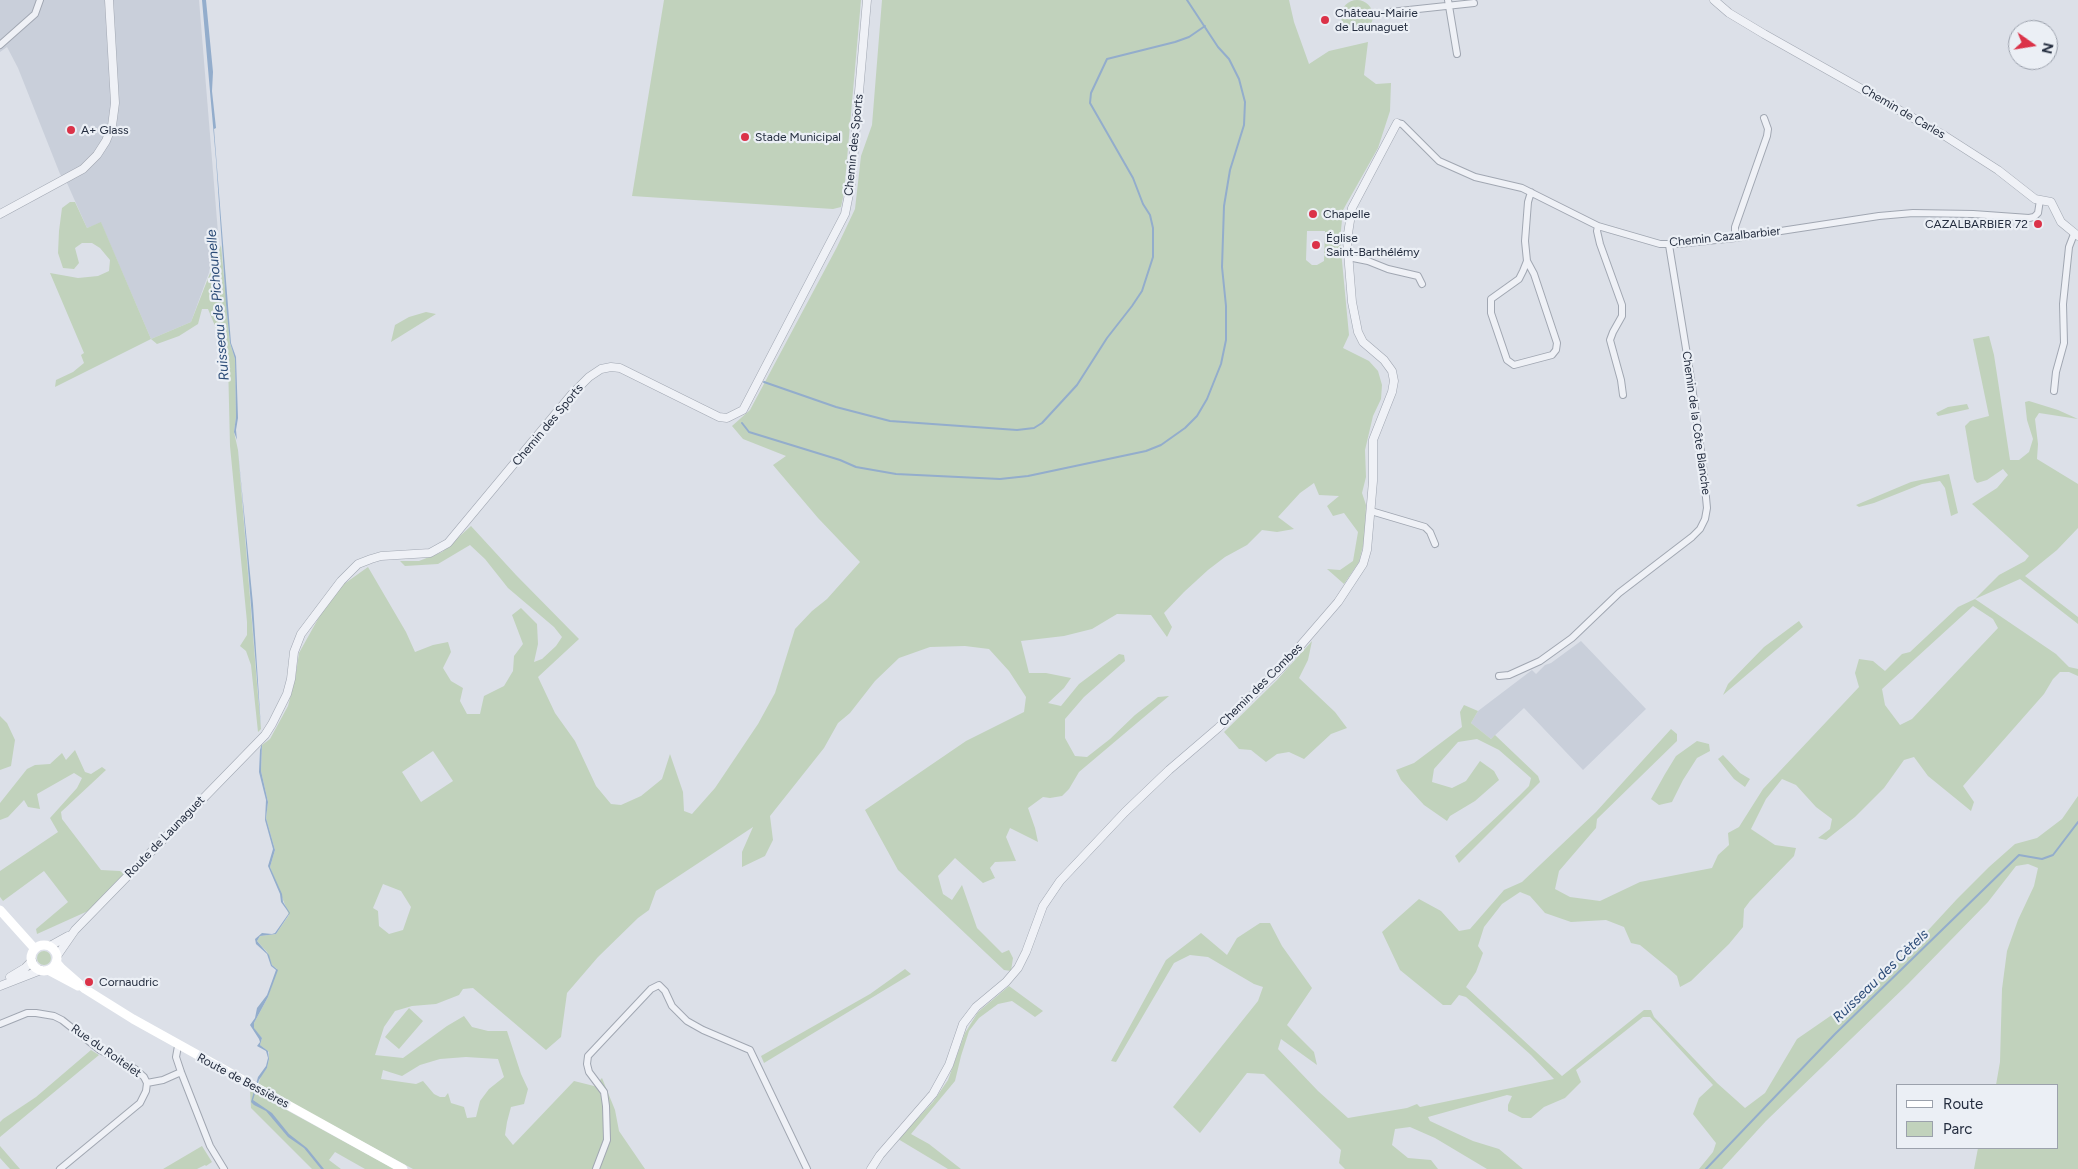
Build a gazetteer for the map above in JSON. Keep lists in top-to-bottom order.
{
  "streets": {
    "main road": ["Route de Bessières"],
    "street": [
      "Chemin de Carles",
      "Chemin des Sports",
      "Chemin Cazalbarbier",
      "Chemin de la Côte Blanche",
      "Chemin des Combes",
      "Route de Launaguet",
      "Rue du Roitelet"
    ]
  },
  "crossings": [
    ["Chemin de Carles", "Chemin Cazalbarbier"],
    ["Chemin des Sports", "Route de Launaguet"],
    ["Chemin Cazalbarbier", "Chemin de la Côte Blanche"],
    ["Chemin Cazalbarbier", "Chemin des Combes"],
    ["Route de Launaguet", "Route de Bessières"]
  ],
  "water": ["Ruisseau de Pichounelle", "Ruisseau des Cètels"],
  "places": [
    "Château-Mairie de Launaguet",
    "A+ Glass",
    "Stade Municipal",
    "Chapelle",
    "CAZALBARBIER 72",
    "Église Saint-Barthélémy",
    "Cornaudric"
  ],
  "legend": ["Route", "Parc"],
  "north": "right"
}
